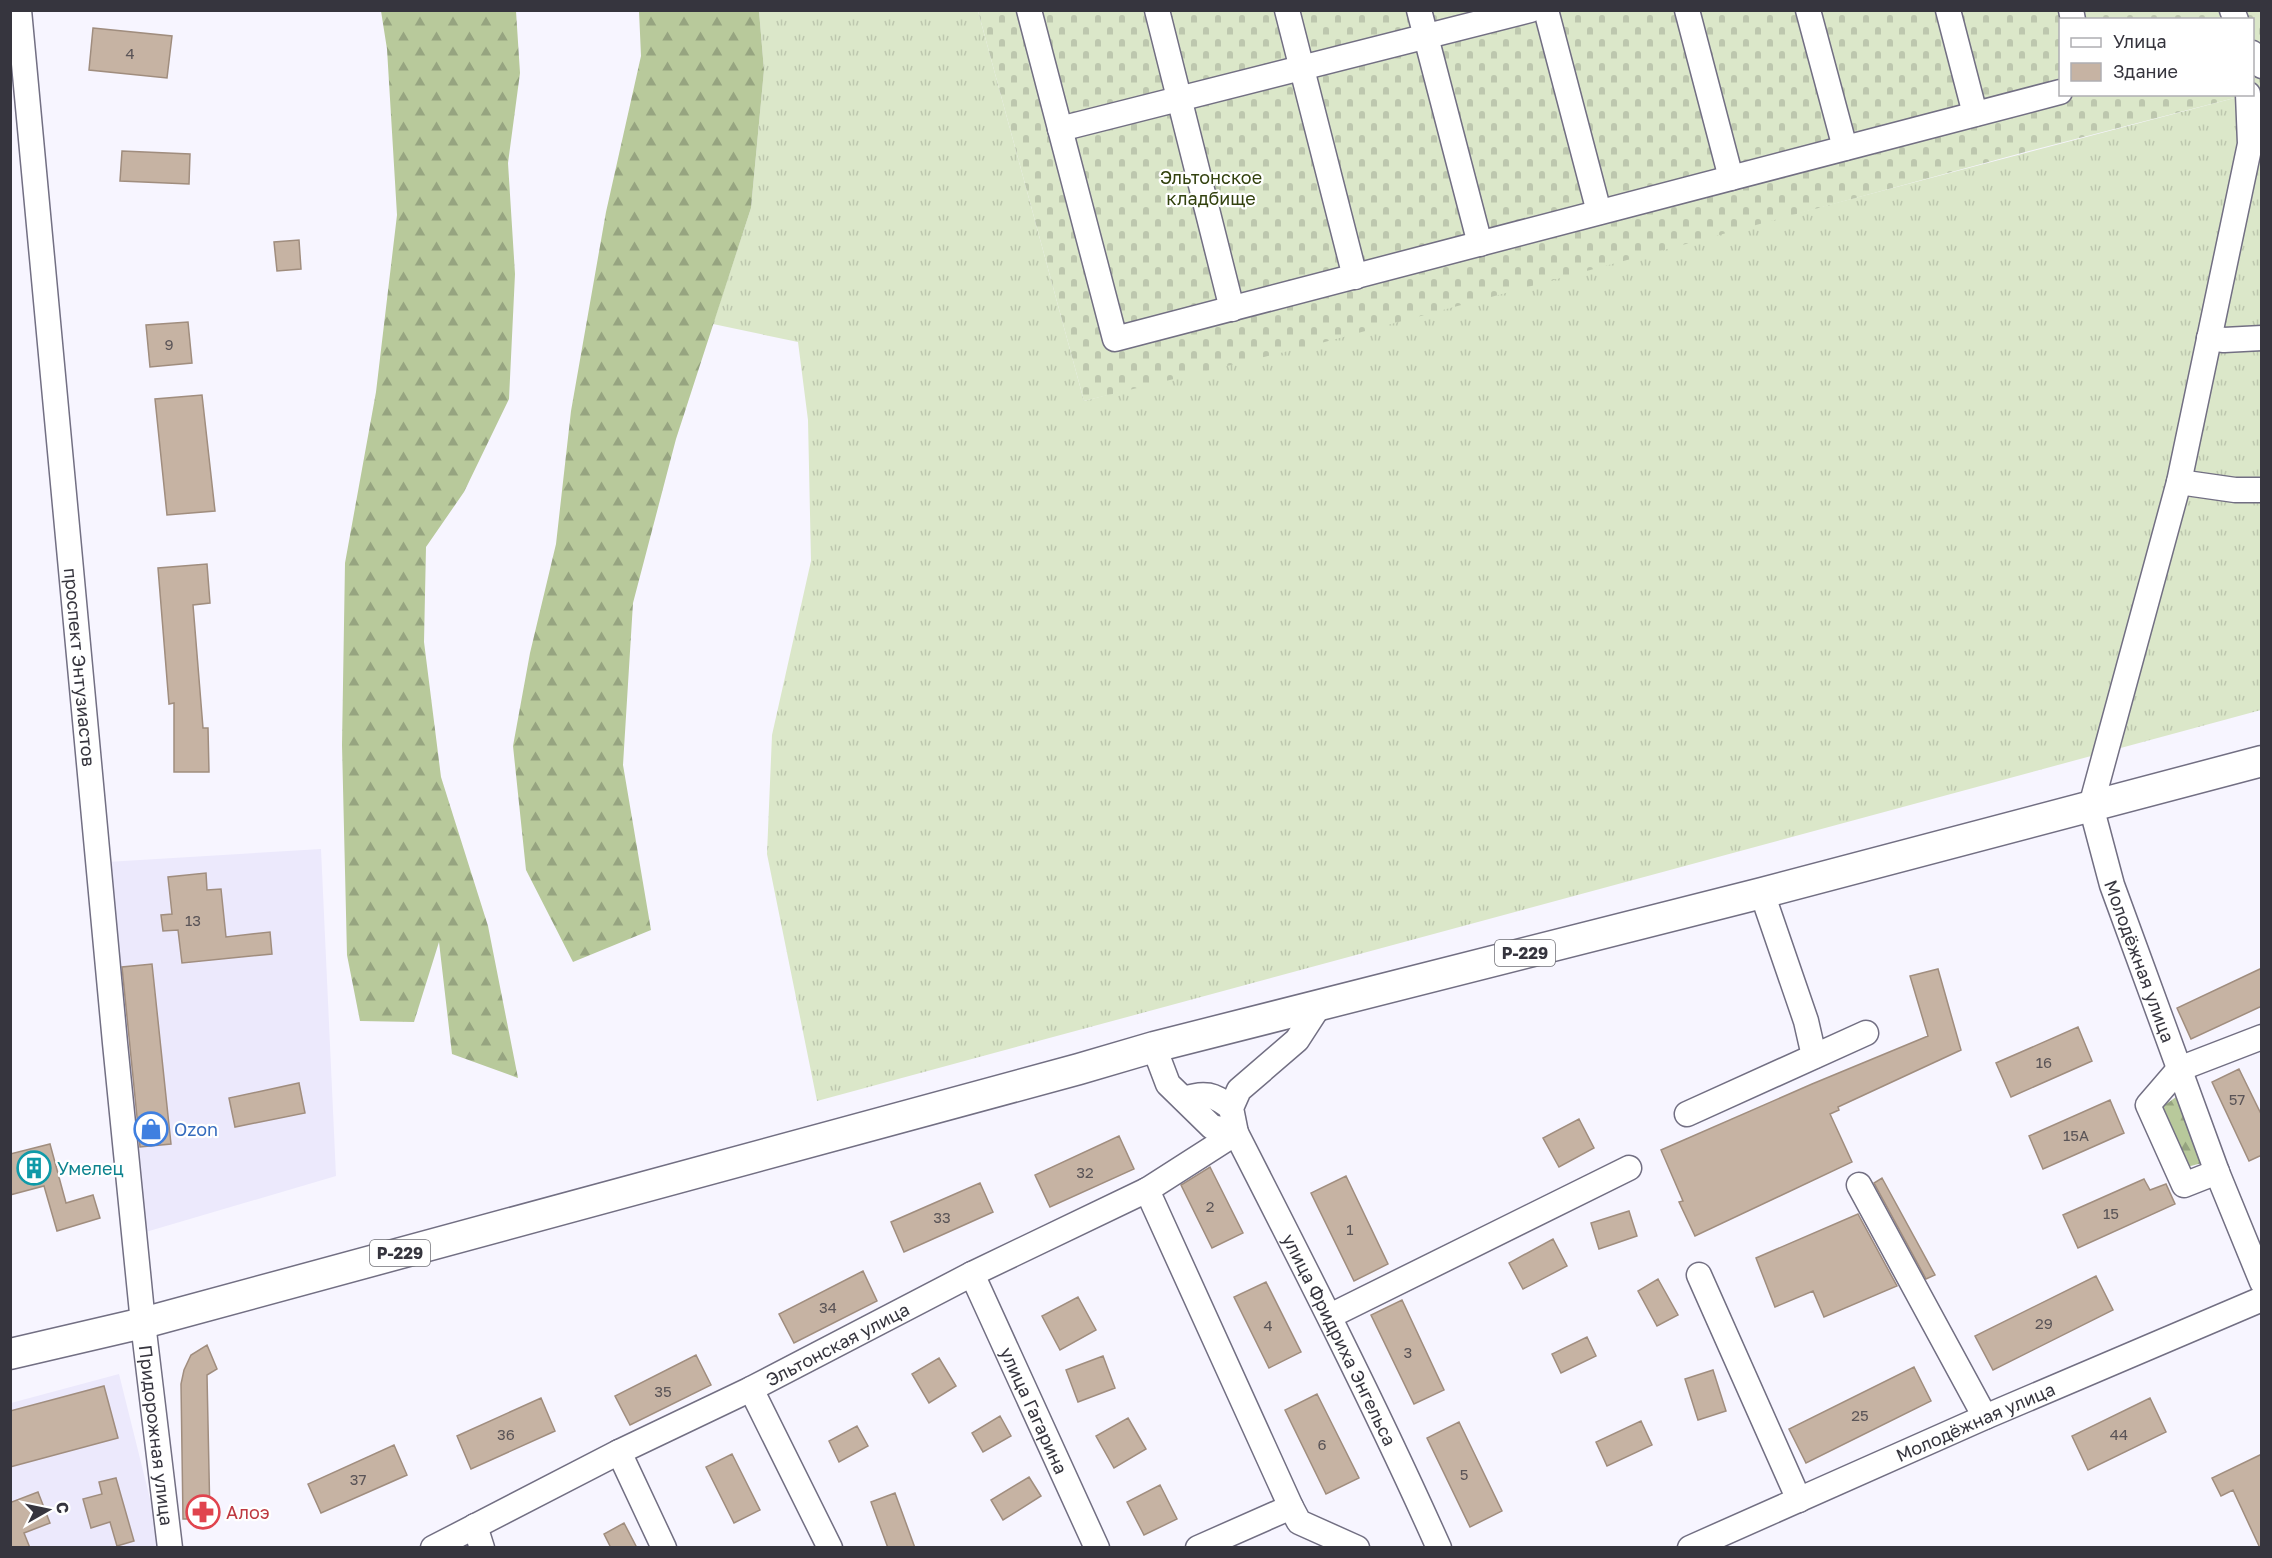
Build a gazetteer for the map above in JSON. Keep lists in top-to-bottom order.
{
  "streets": {
    "main road": ["Р-229"],
    "street": [
      "проспект Энтузиастов",
      "Молодёжная улица",
      "улица Фридриха Энгельса",
      "Эльтонская улица",
      "улица Гагарина",
      "Придорожная улица"
    ]
  },
  "crossings": [
    ["проспект Энтузиастов", "Р-229"],
    ["проспект Энтузиастов", "Придорожная улица"],
    ["Р-229", "Молодёжная улица"],
    ["Р-229", "Придорожная улица"],
    ["улица Фридриха Энгельса", "Эльтонская улица"],
    ["Эльтонская улица", "улица Гагарина"]
  ],
  "parks": ["Эльтонское кладбище"],
  "places": {
    "shop": ["Ozon"],
    "building": ["Умелец"],
    "pharmacy": ["Алоэ"]
  },
  "house_numbers": [
    "4",
    "9",
    "13",
    "16",
    "57",
    "15А",
    "32",
    "2",
    "15",
    "33",
    "1",
    "34",
    "29",
    "4",
    "3",
    "35",
    "25",
    "36",
    "44",
    "6",
    "5",
    "37"
  ],
  "legend": ["Улица", "Здание"],
  "north": "right"
}
